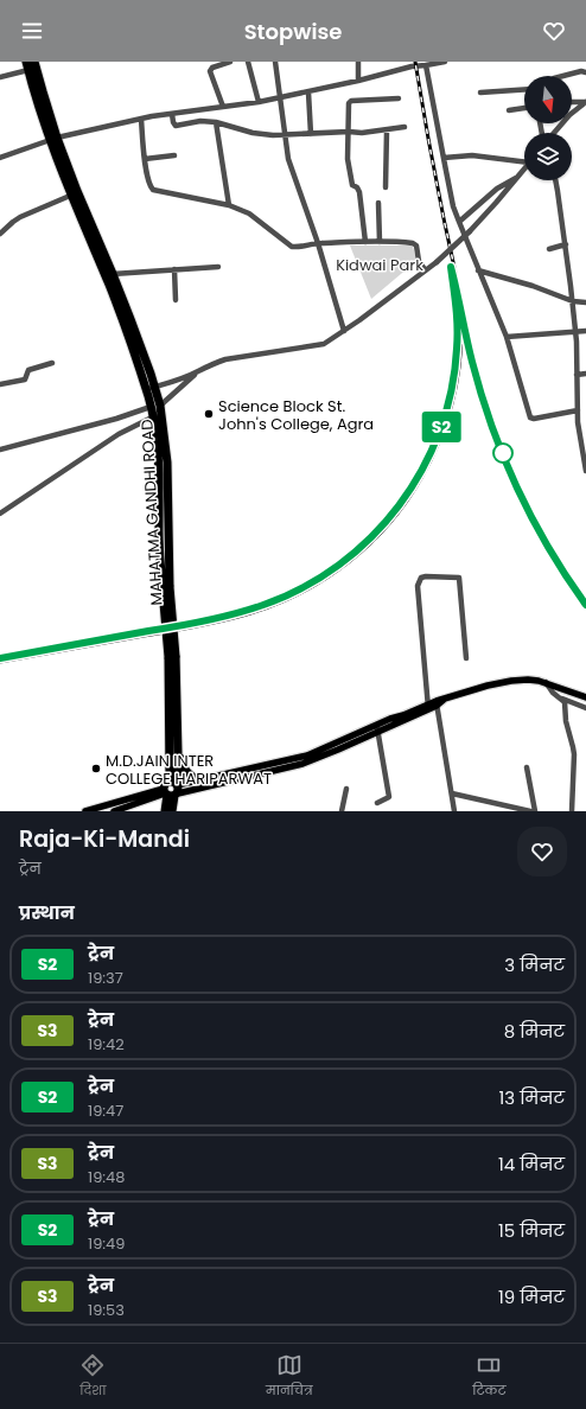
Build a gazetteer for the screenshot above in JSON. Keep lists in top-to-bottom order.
{
  "streets": {
    "highway": ["MAHATMA GANDHI ROAD"]
  },
  "parks": ["Kidwai Park"],
  "places": ["Science Block St. John's College, Agra", "M.D.JAIN INTER COLLEGE HARIPARWAT"],
  "north": "bottom",
  "page": {
    "header": "Stopwise",
    "on_map": "S2",
    "heading": [
      ["Raja-Ki-Mandi", "ट्रेन"],
      "प्रस्थान"
    ],
    "list": [
      {
        "mark": "S2",
        "name": "ट्रेन",
        "note": "19:37",
        "value": "3 मिनट"
      },
      {
        "mark": "S3",
        "name": "ट्रेन",
        "note": "19:42",
        "value": "8 मिनट"
      },
      {
        "mark": "S2",
        "name": "ट्रेन",
        "note": "19:47",
        "value": "13 मिनट"
      },
      {
        "mark": "S3",
        "name": "ट्रेन",
        "note": "19:48",
        "value": "14 मिनट"
      },
      {
        "mark": "S2",
        "name": "ट्रेन",
        "note": "19:49",
        "value": "15 मिनट"
      },
      {
        "mark": "S3",
        "name": "ट्रेन",
        "note": "19:53",
        "value": "19 मिनट"
      }
    ],
    "tabs": ["दिशा", "मानचित्र", "टिकट"]
  }
}
